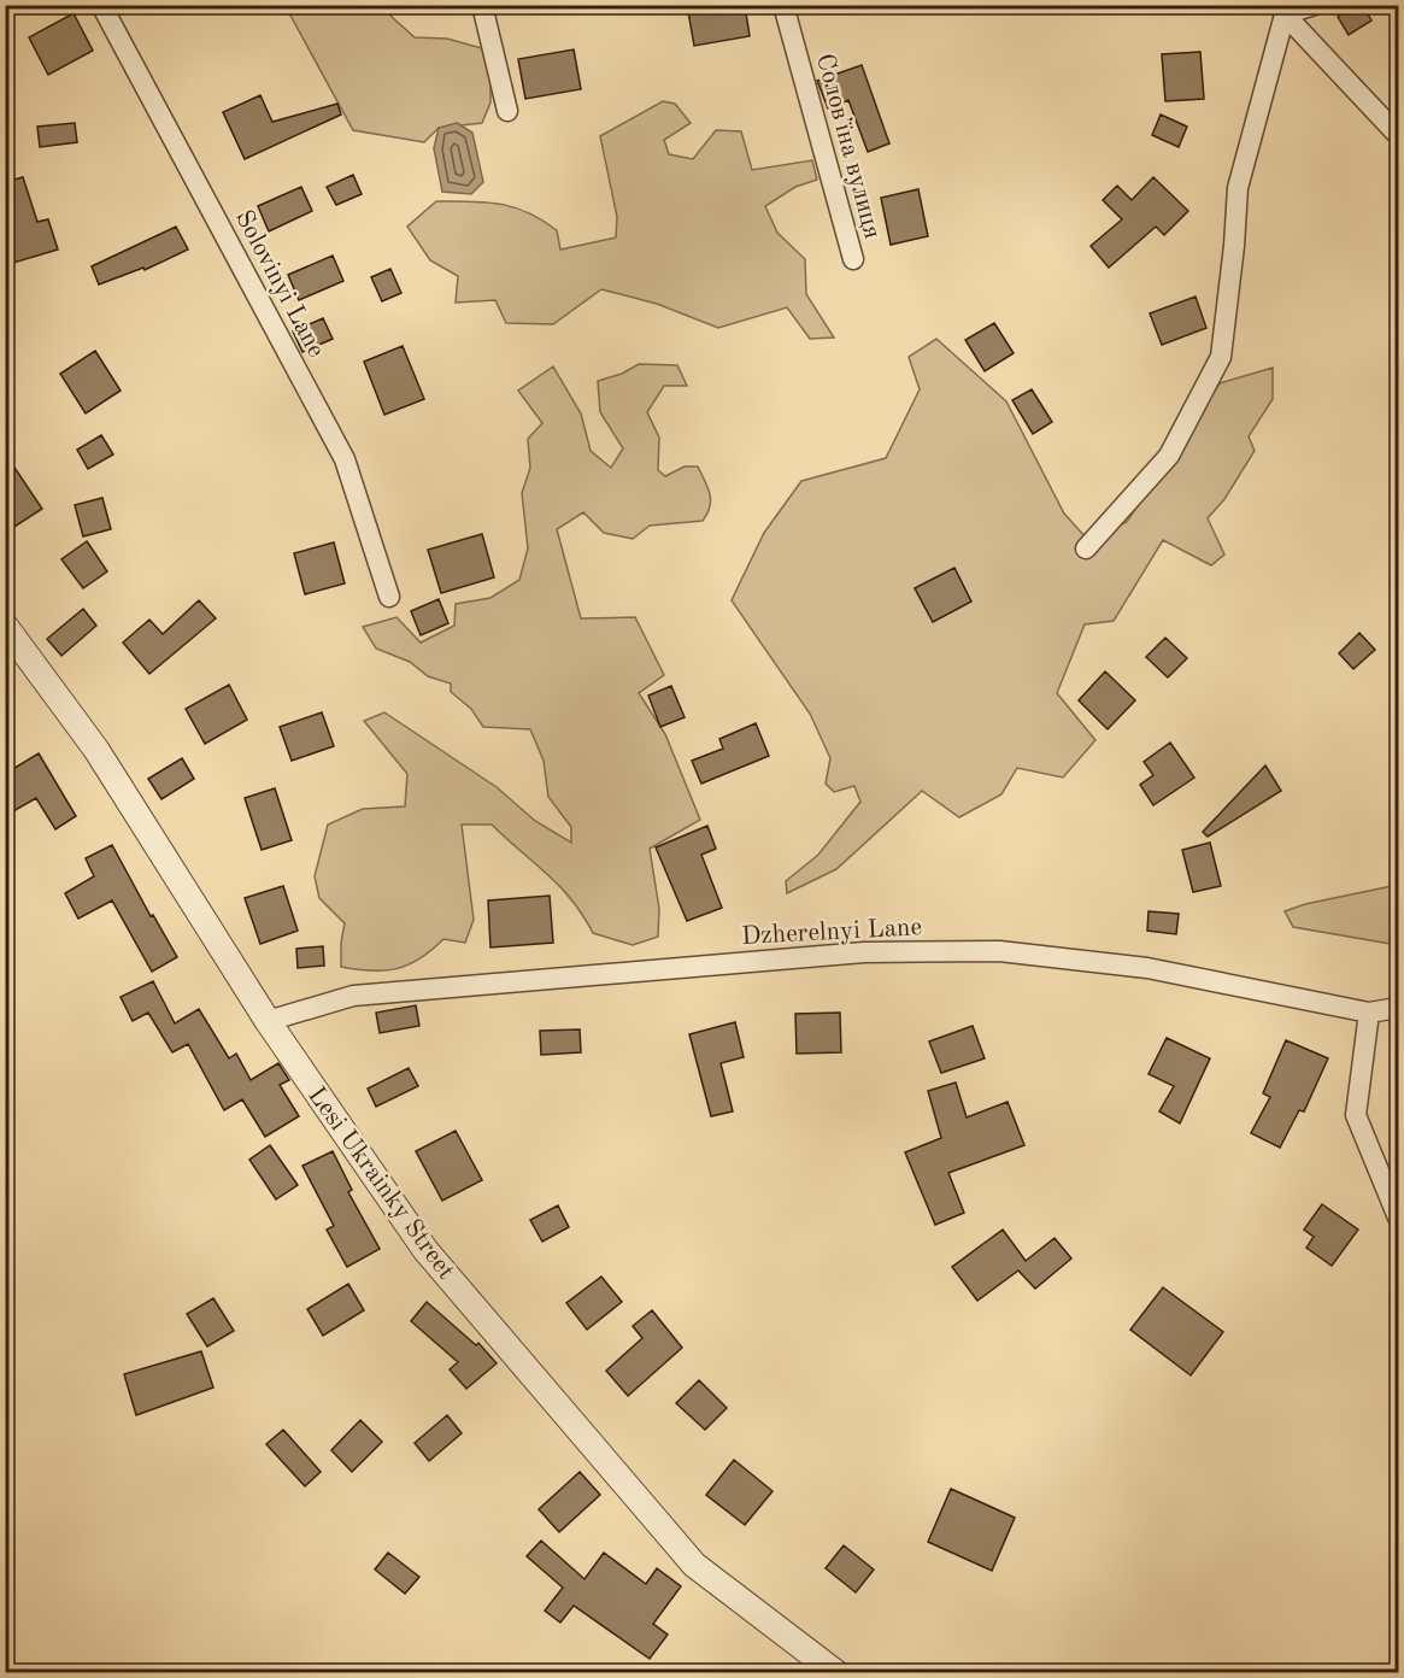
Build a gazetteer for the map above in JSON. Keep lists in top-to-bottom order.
{
  "streets": {
    "street": [
      "Соловʼїна вулиця",
      "Solovinyi Lane",
      "Dzherelnyi Lane",
      "Lesi Ukrainky Street"
    ]
  },
  "crossings": [
    ["Dzherelnyi Lane", "Lesi Ukrainky Street"]
  ]
}
